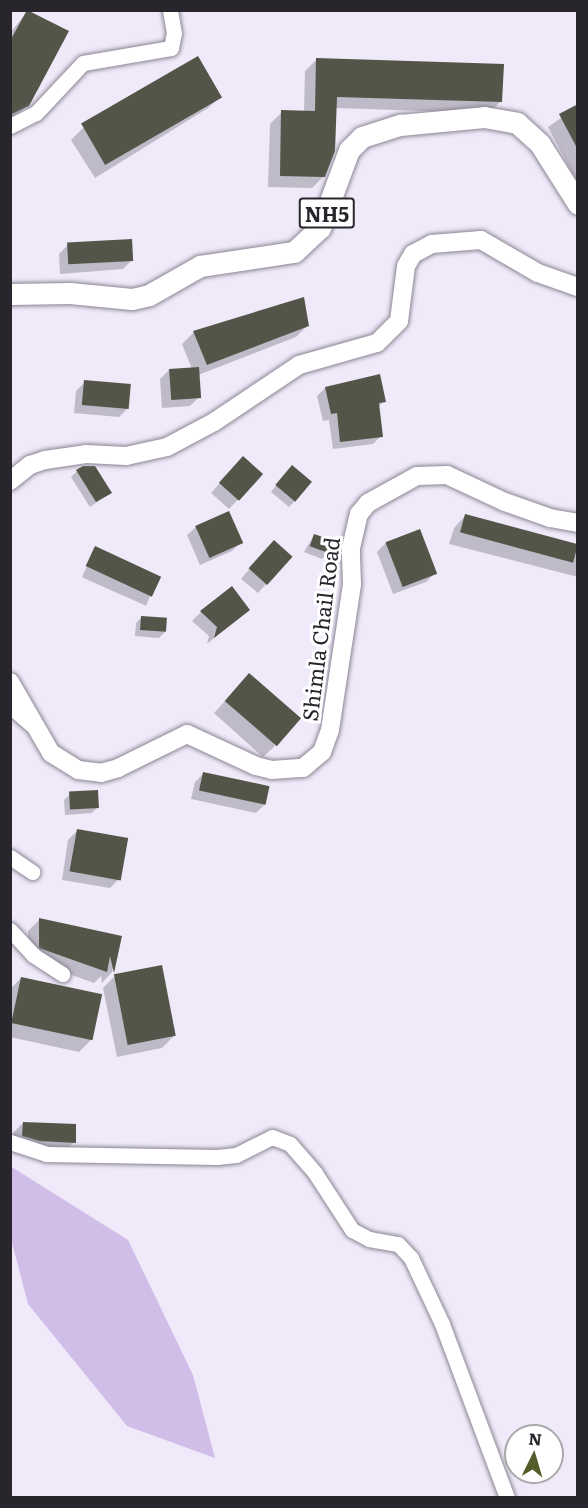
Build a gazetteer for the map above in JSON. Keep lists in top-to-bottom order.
{
  "streets": {
    "highway": ["NH5"],
    "main road": ["Shimla Chail Road"]
  },
  "north": "top"
}
